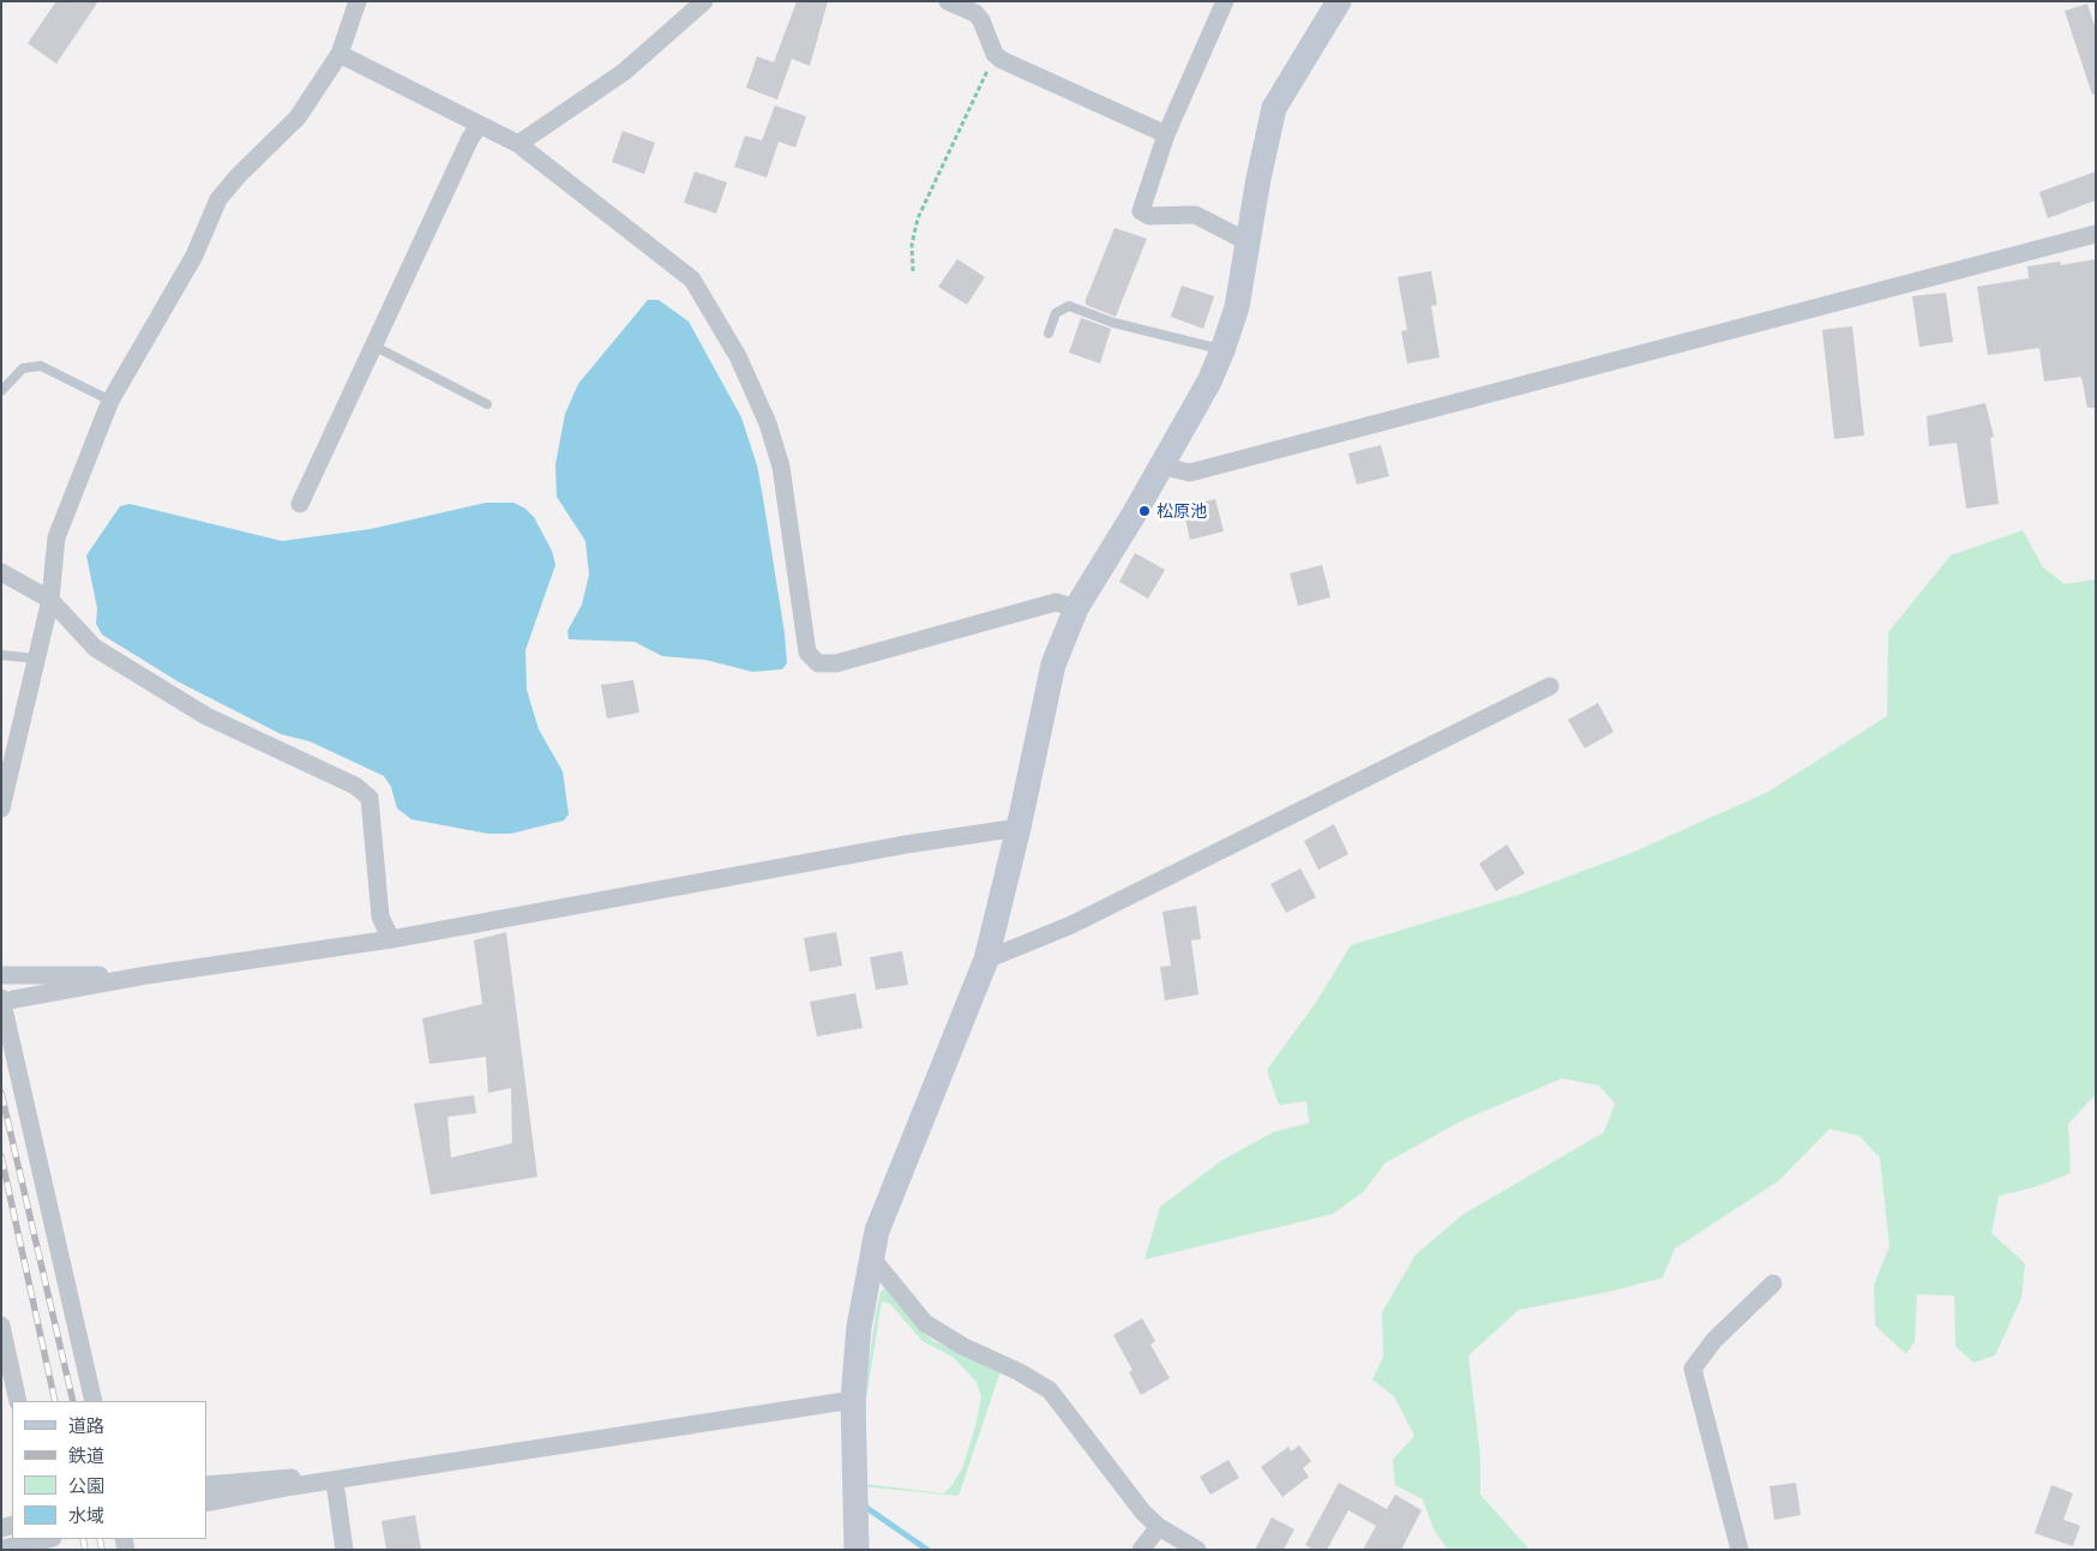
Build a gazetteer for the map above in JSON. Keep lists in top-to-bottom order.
{
  "places": ["松原池"],
  "legend": [
    "道路",
    "鉄道",
    "公園",
    "水域"
  ]
}
